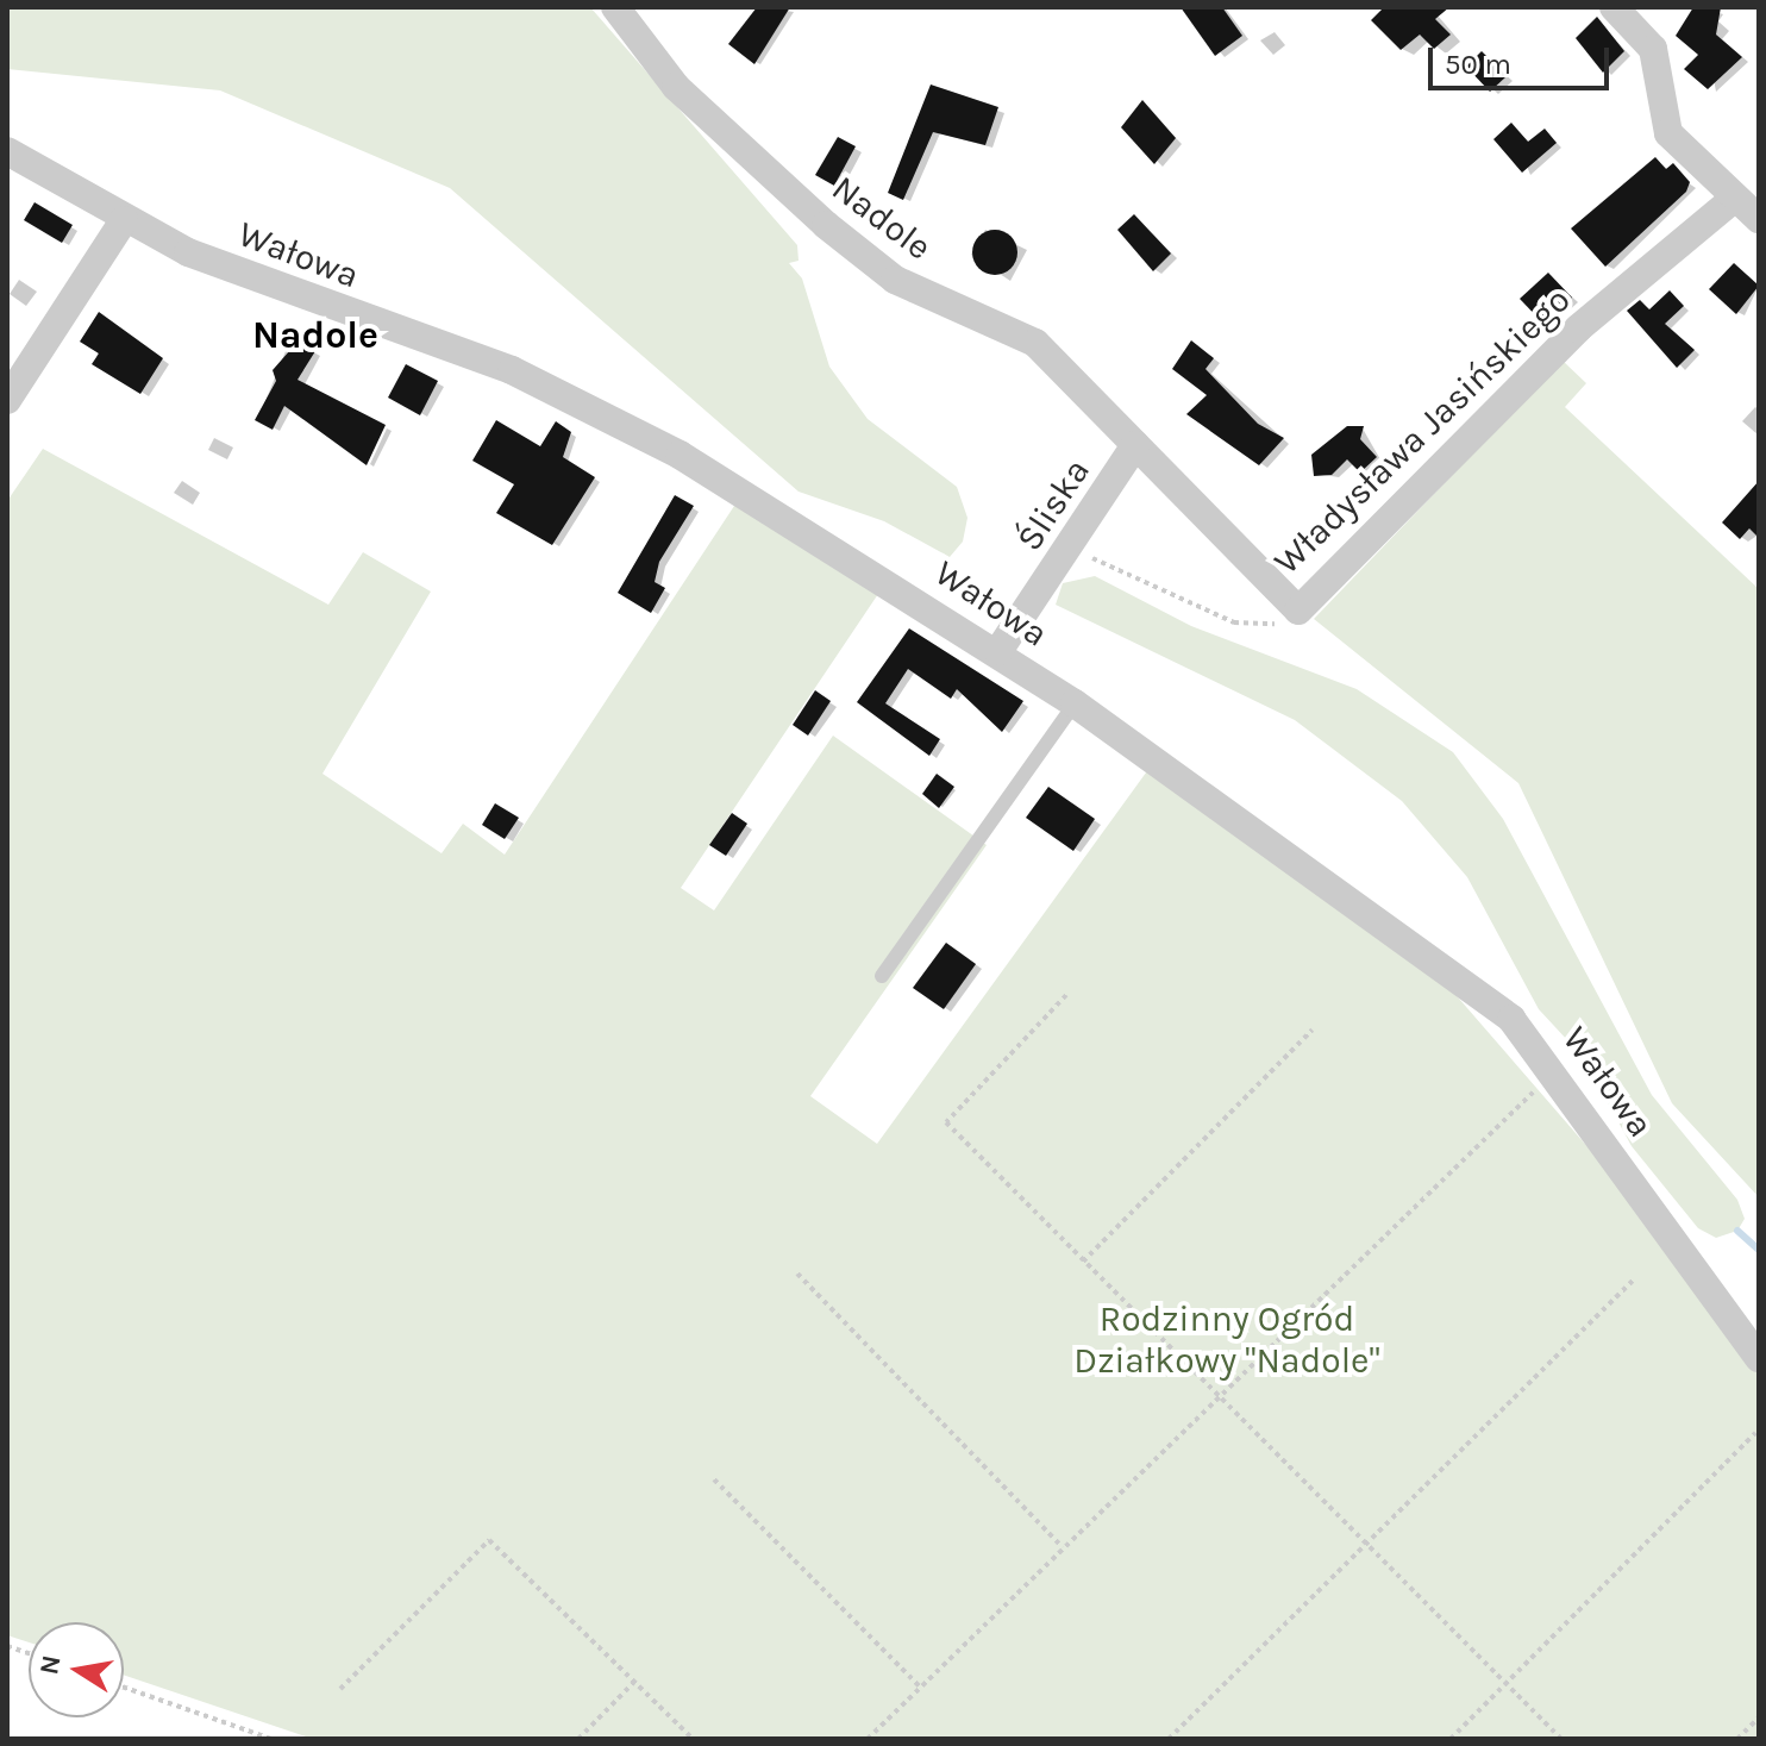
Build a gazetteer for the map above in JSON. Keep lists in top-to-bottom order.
{
  "streets": {
    "street": [
      "Nadole",
      "Wałowa",
      "Władysława Jasińskiego",
      "Śliska"
    ]
  },
  "crossings": [
    ["Nadole", "Władysława Jasińskiego"],
    ["Nadole", "Śliska"],
    ["Wałowa", "Śliska"],
    ["Władysława Jasińskiego", "Śliska"]
  ],
  "districts": ["Nadole"],
  "parks": ["Rodzinny Ogród Działkowy \"Nadole\""],
  "scale_bar": "50 m",
  "north": "left"
}
